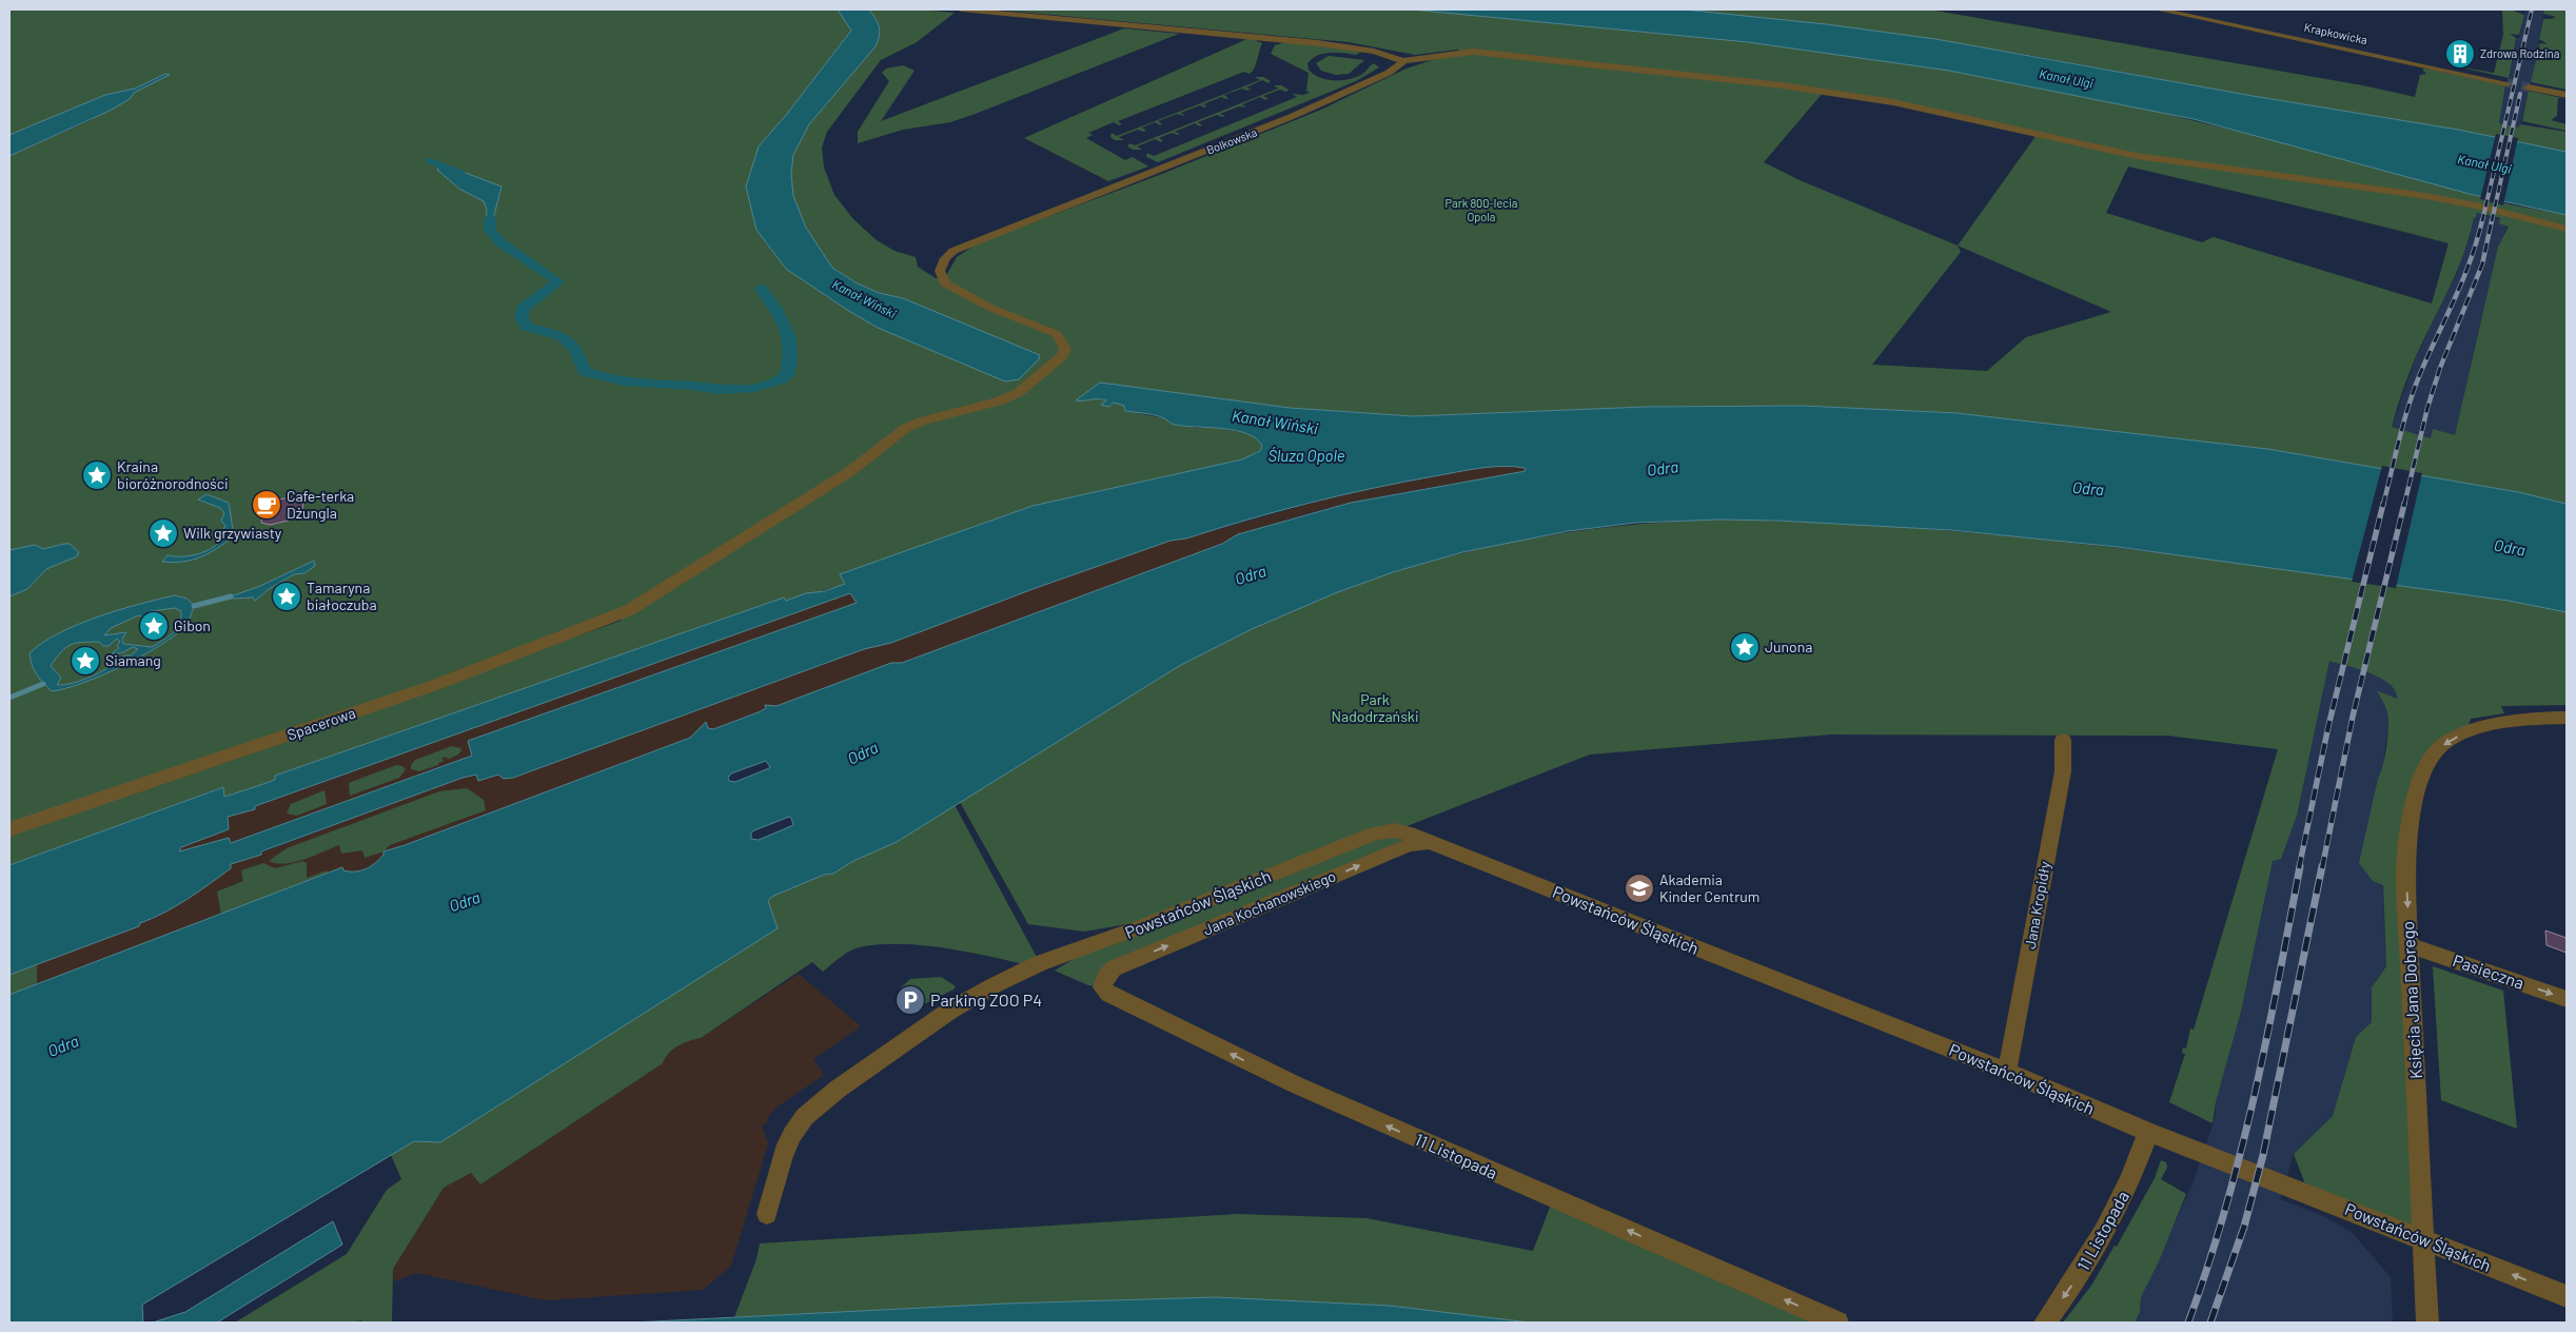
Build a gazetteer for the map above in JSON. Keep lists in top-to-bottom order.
{
  "streets": {
    "street": [
      "Krapkowicka",
      "Bolkowska",
      "Spacerowa",
      "Jana Kochanowskiego",
      "Powstańców Śląskich",
      "Jana Kropidły",
      "Pasieczna",
      "Księcia Jana Dobrego",
      "11 Listopada"
    ]
  },
  "crossings": [
    ["Bolkowska", "Spacerowa"],
    ["Jana Kochanowskiego", "Powstańców Śląskich"],
    ["Jana Kochanowskiego", "11 Listopada"],
    ["Powstańców Śląskich", "Jana Kropidły"],
    ["Powstańców Śląskich", "Księcia Jana Dobrego"],
    ["Powstańców Śląskich", "11 Listopada"],
    ["Pasieczna", "Księcia Jana Dobrego"]
  ],
  "one_way": [
    "Jana Kochanowskiego",
    "Pasieczna",
    "Księcia Jana Dobrego",
    "11 Listopada"
  ],
  "water": [
    "Kanał Ulgi",
    "Kanał Wiński",
    "Śluza Opole",
    "Odra"
  ],
  "parks": ["Park 800-lecia Opola", "Park Nadodrzański"],
  "places": {
    "building": ["Zdrowa Rodzina"],
    "place": [
      "Kraina bioróżnorodności",
      "Wilk grzywiasty",
      "Tamaryna białoczuba",
      "Gibon",
      "Junona",
      "Siamang"
    ],
    "cafe": ["Cafe-terka Dżungla"],
    "school or university": ["Akademia Kinder Centrum"],
    "parking": ["Parking ZOO P4"]
  }
}
